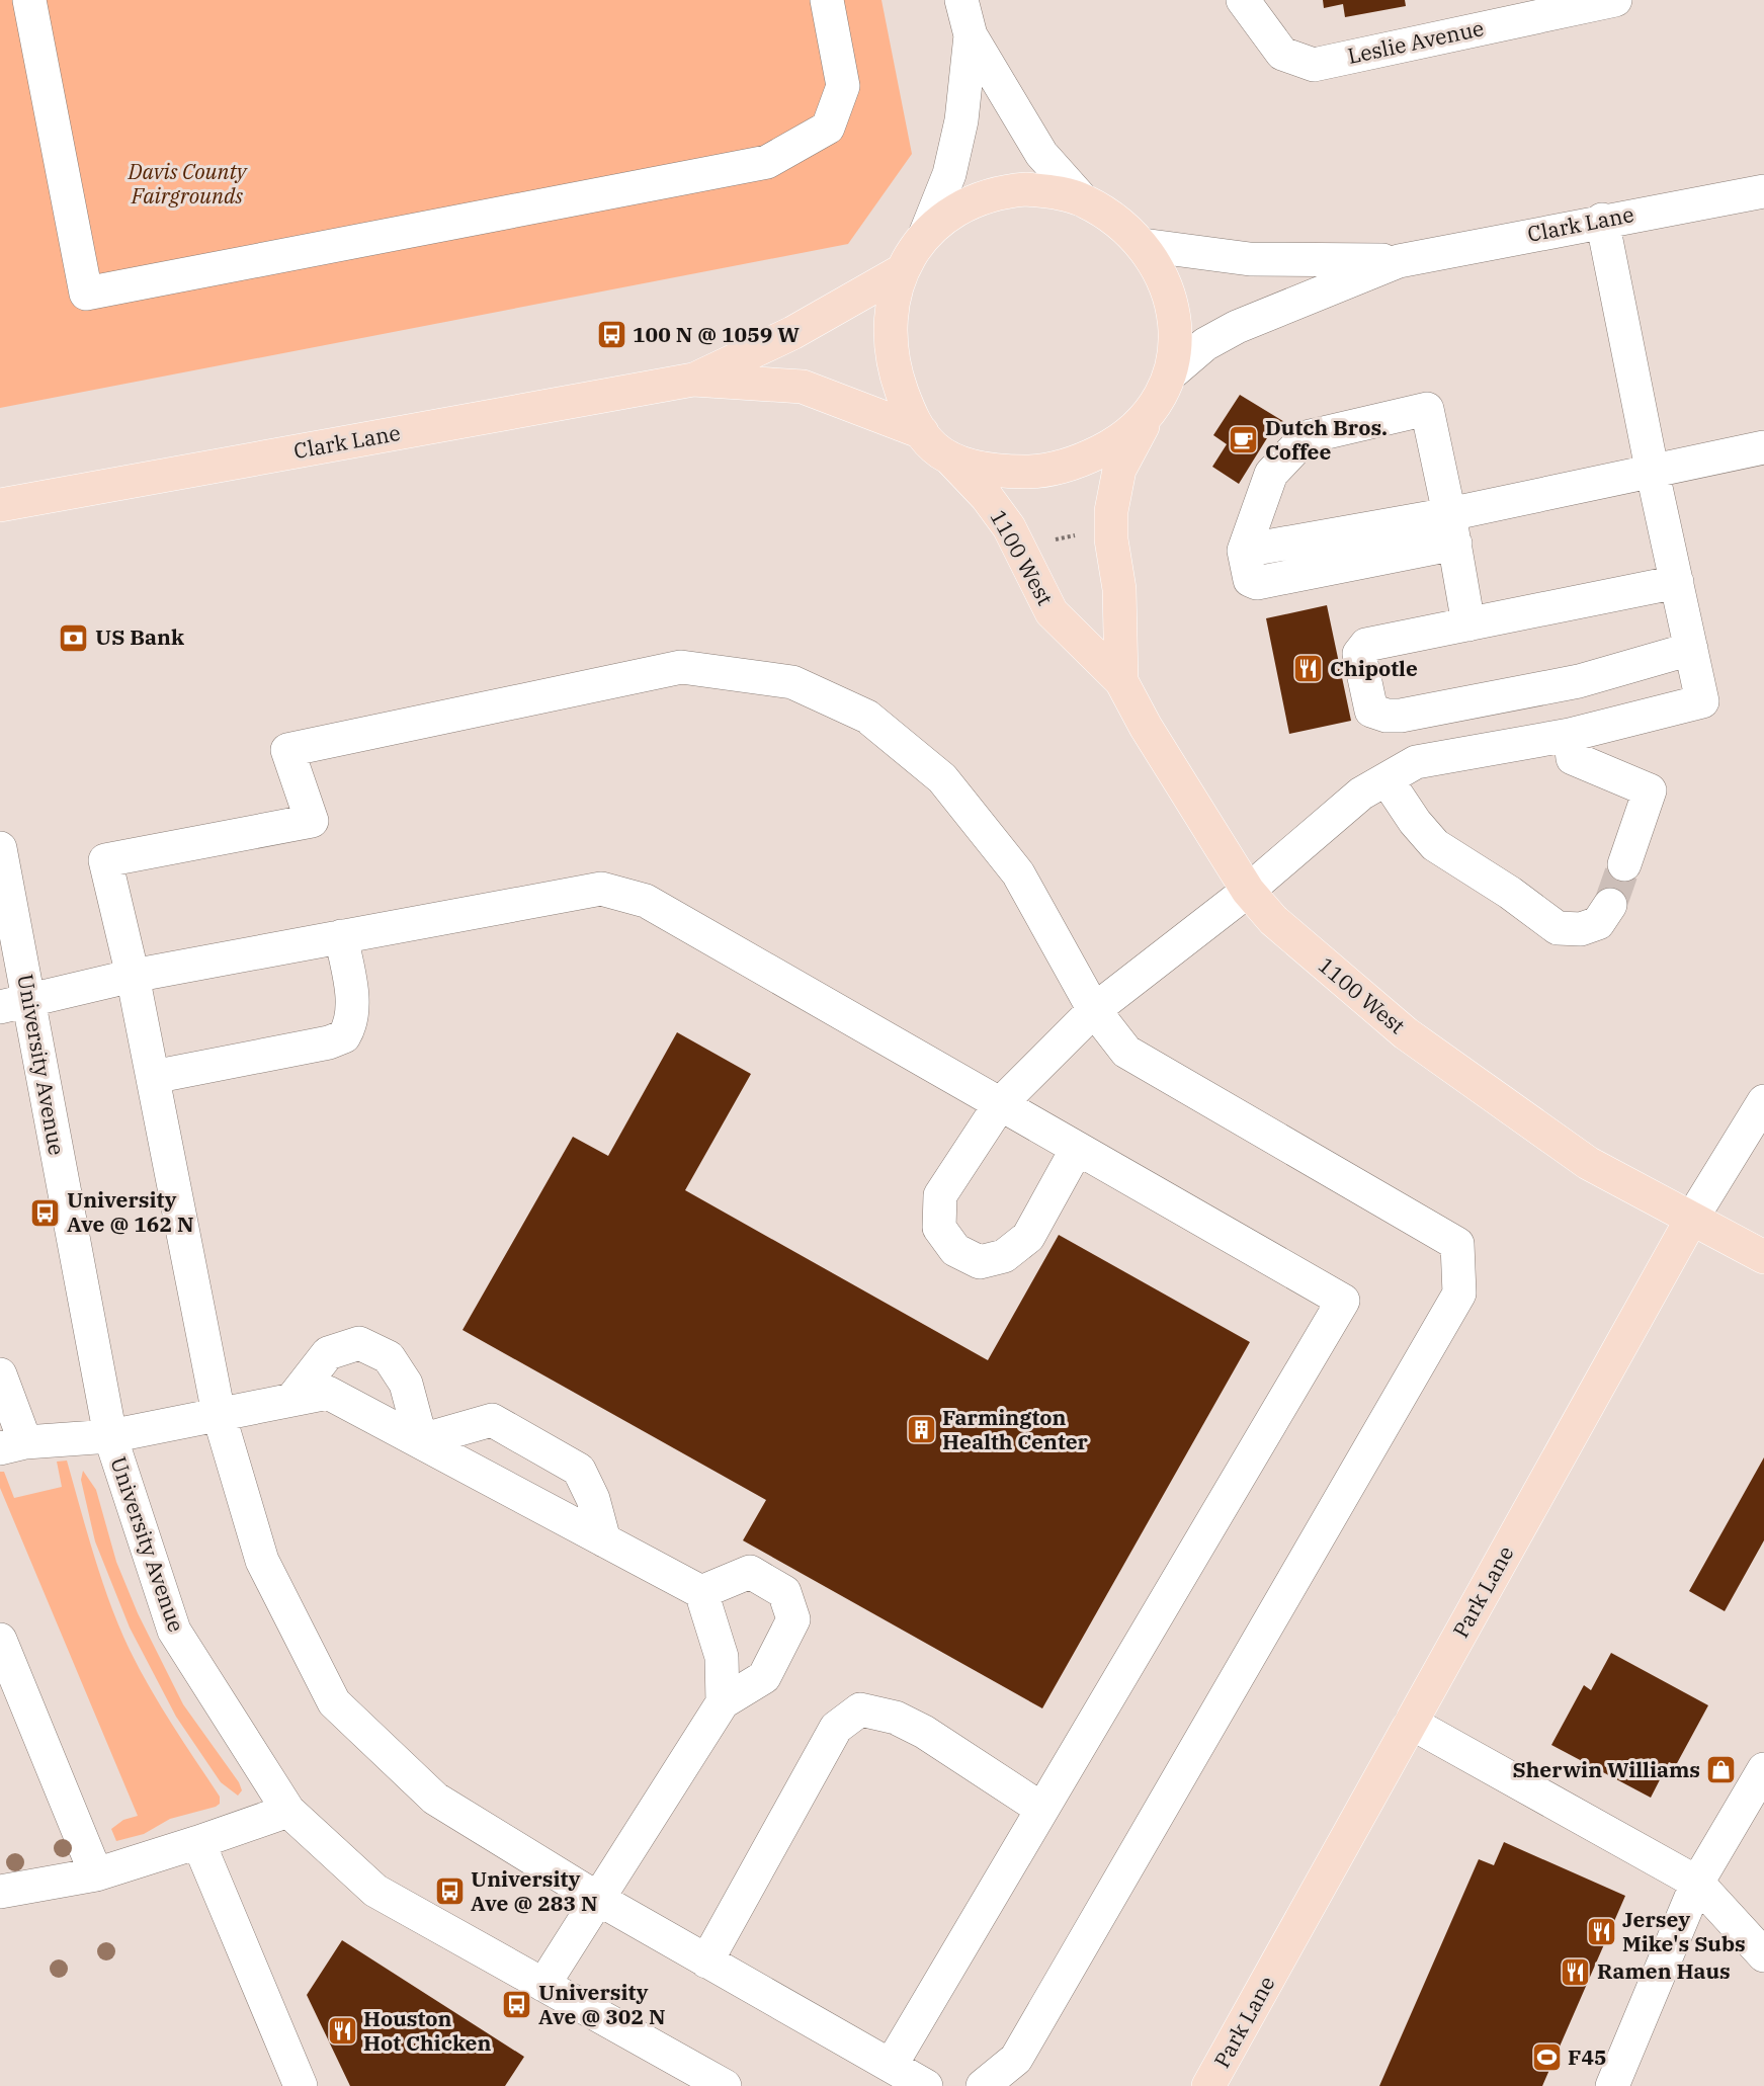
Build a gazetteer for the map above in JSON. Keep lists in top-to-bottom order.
{
  "streets": {
    "main road": ["Clark Lane", "1100 West", "Park Lane"],
    "street": ["Leslie Avenue", "University Avenue"]
  },
  "crossings": [
    ["Clark Lane", "1100 West"],
    ["1100 West", "Park Lane"]
  ],
  "parks": ["Davis County Fairgrounds"],
  "places": {
    "bus stop": [
      "100 N @ 1059 W",
      "University Ave @ 162 N",
      "University Ave @ 283 N",
      "University Ave @ 302 N"
    ],
    "cafe": ["Dutch Bros. Coffee"],
    "bank": ["US Bank"],
    "restaurant": [
      "Chipotle",
      "Jersey Mike's Subs",
      "Ramen Haus",
      "Houston Hot Chicken"
    ],
    "building": ["Farmington Health Center"],
    "shop": ["Sherwin Williams"],
    "sports": ["F45"]
  }
}
